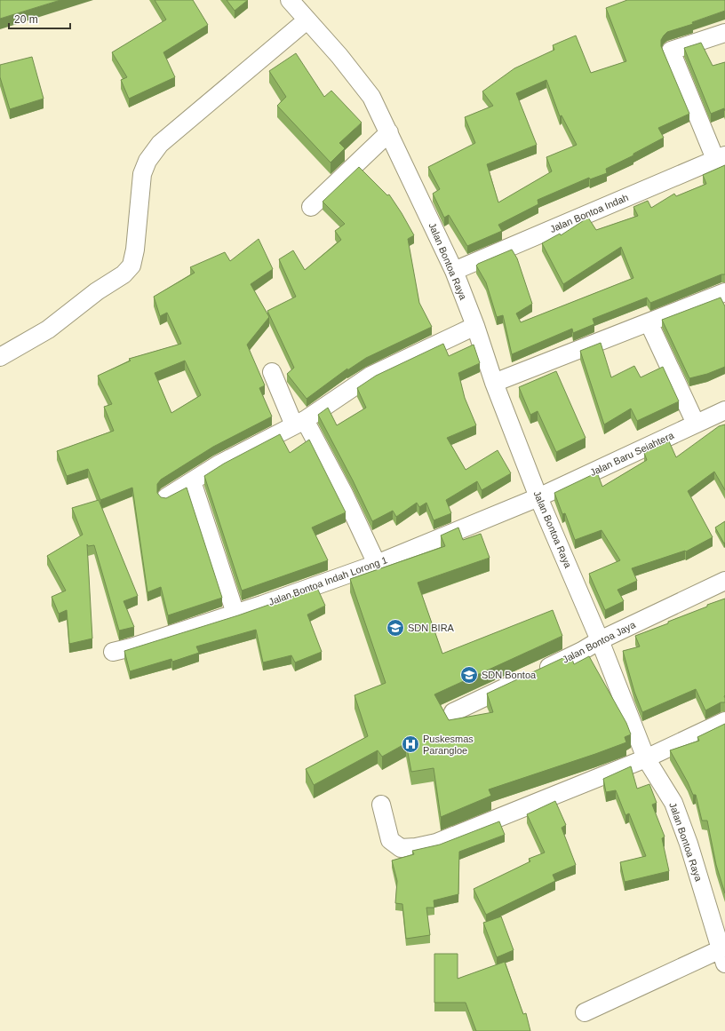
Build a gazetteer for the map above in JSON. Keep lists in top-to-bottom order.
{
  "streets": {
    "street": [
      "Jalan Bontoa Indah",
      "Jalan Bontoa Raya",
      "Jalan Baru Seiahtera",
      "Jalan Bontoa Indah Lorong 1",
      "Jalan Bontoa Jaya"
    ]
  },
  "crossings": [
    ["Jalan Bontoa Indah", "Jalan Bontoa Raya"],
    ["Jalan Bontoa Raya", "Jalan Baru Seiahtera"],
    ["Jalan Bontoa Raya", "Jalan Bontoa Indah Lorong 1"],
    ["Jalan Bontoa Raya", "Jalan Bontoa Jaya"],
    ["Jalan Baru Seiahtera", "Jalan Bontoa Indah Lorong 1"]
  ],
  "places": {
    "school or university": ["SDN BIRA", "SDN Bontoa"],
    "hospital": ["Puskesmas Parangloe"]
  },
  "scale_bar": "20 m"
}
